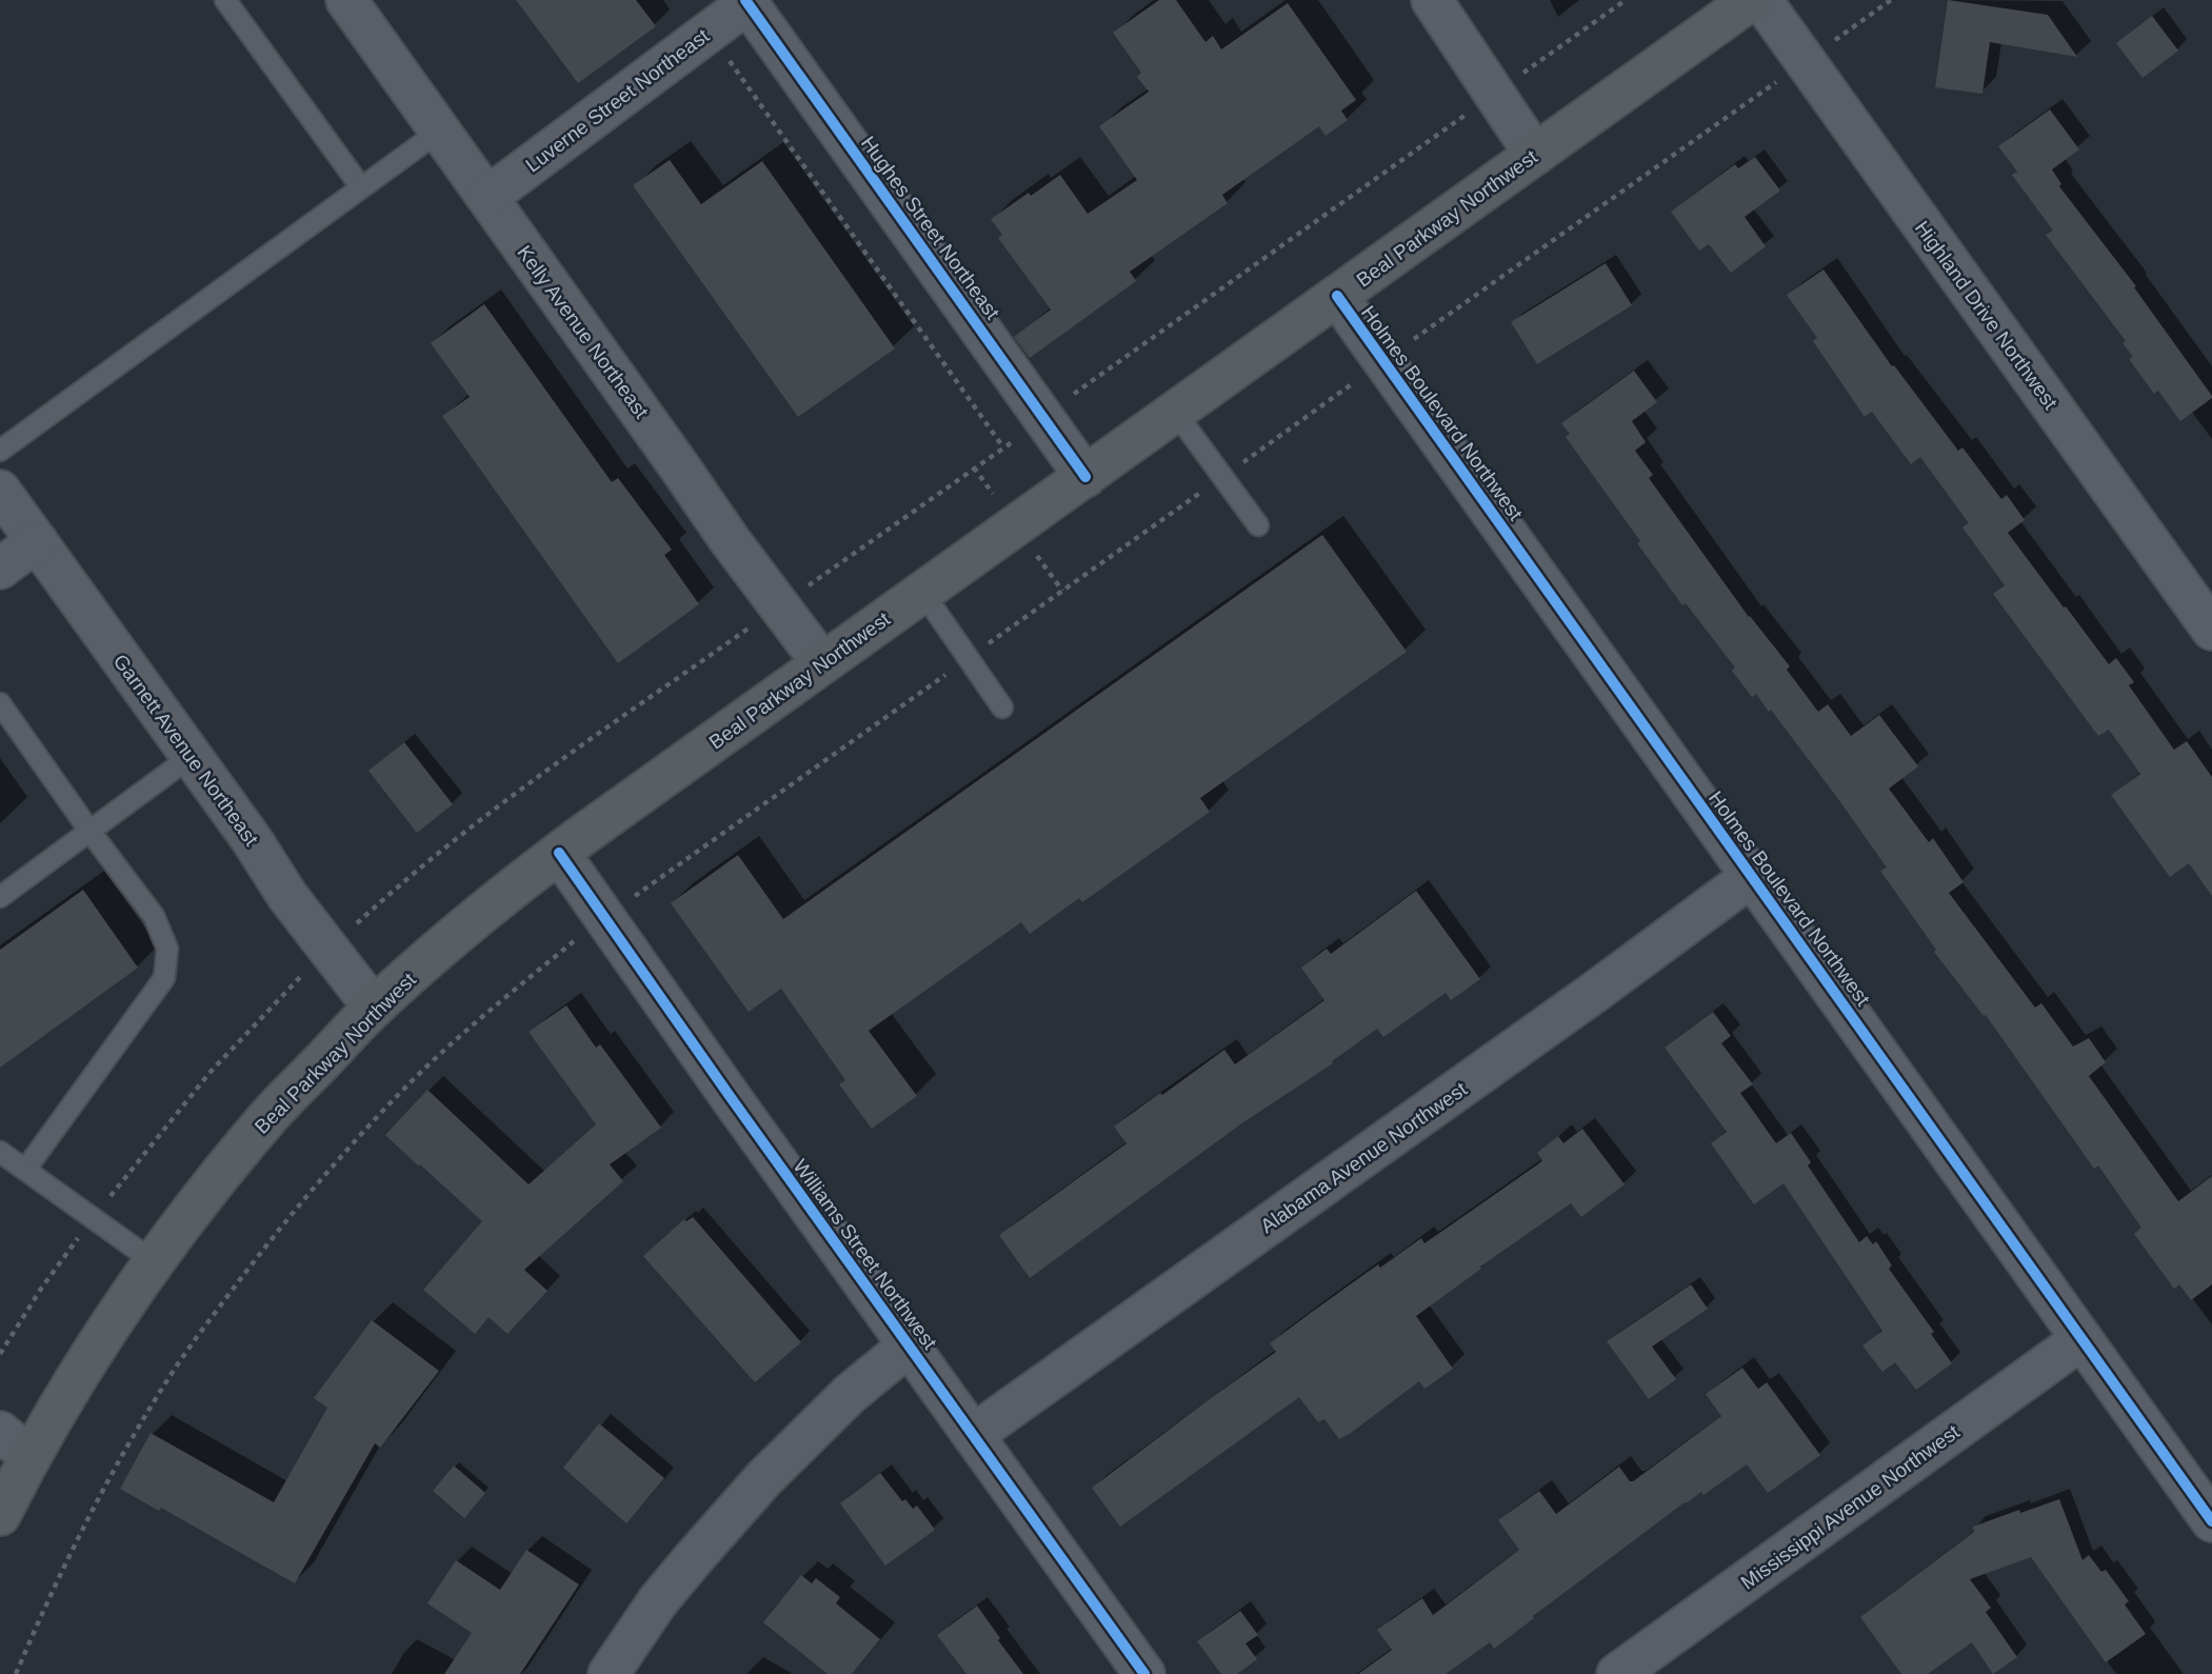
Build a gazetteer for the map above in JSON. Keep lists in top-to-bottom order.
{
  "streets": {
    "main road": ["Beal Parkway Northwest"],
    "street": [
      "Luverne Street Northeast",
      "Hughes Street Northeast",
      "Highland Drive Northwest",
      "Kelly Avenue Northeast",
      "Holmes Boulevard Northwest",
      "Garnett Avenue Northeast",
      "Alabama Avenue Northwest",
      "Williams Street Northwest",
      "Mississippi Avenue Northwest"
    ]
  },
  "crossings": [
    ["Luverne Street Northeast", "Hughes Street Northeast"],
    ["Luverne Street Northeast", "Kelly Avenue Northeast"],
    ["Beal Parkway Northwest", "Hughes Street Northeast"],
    ["Beal Parkway Northwest", "Kelly Avenue Northeast"],
    ["Beal Parkway Northwest", "Holmes Boulevard Northwest"],
    ["Beal Parkway Northwest", "Garnett Avenue Northeast"],
    ["Beal Parkway Northwest", "Williams Street Northwest"],
    ["Holmes Boulevard Northwest", "Alabama Avenue Northwest"],
    ["Holmes Boulevard Northwest", "Mississippi Avenue Northwest"],
    ["Alabama Avenue Northwest", "Williams Street Northwest"]
  ]
}
